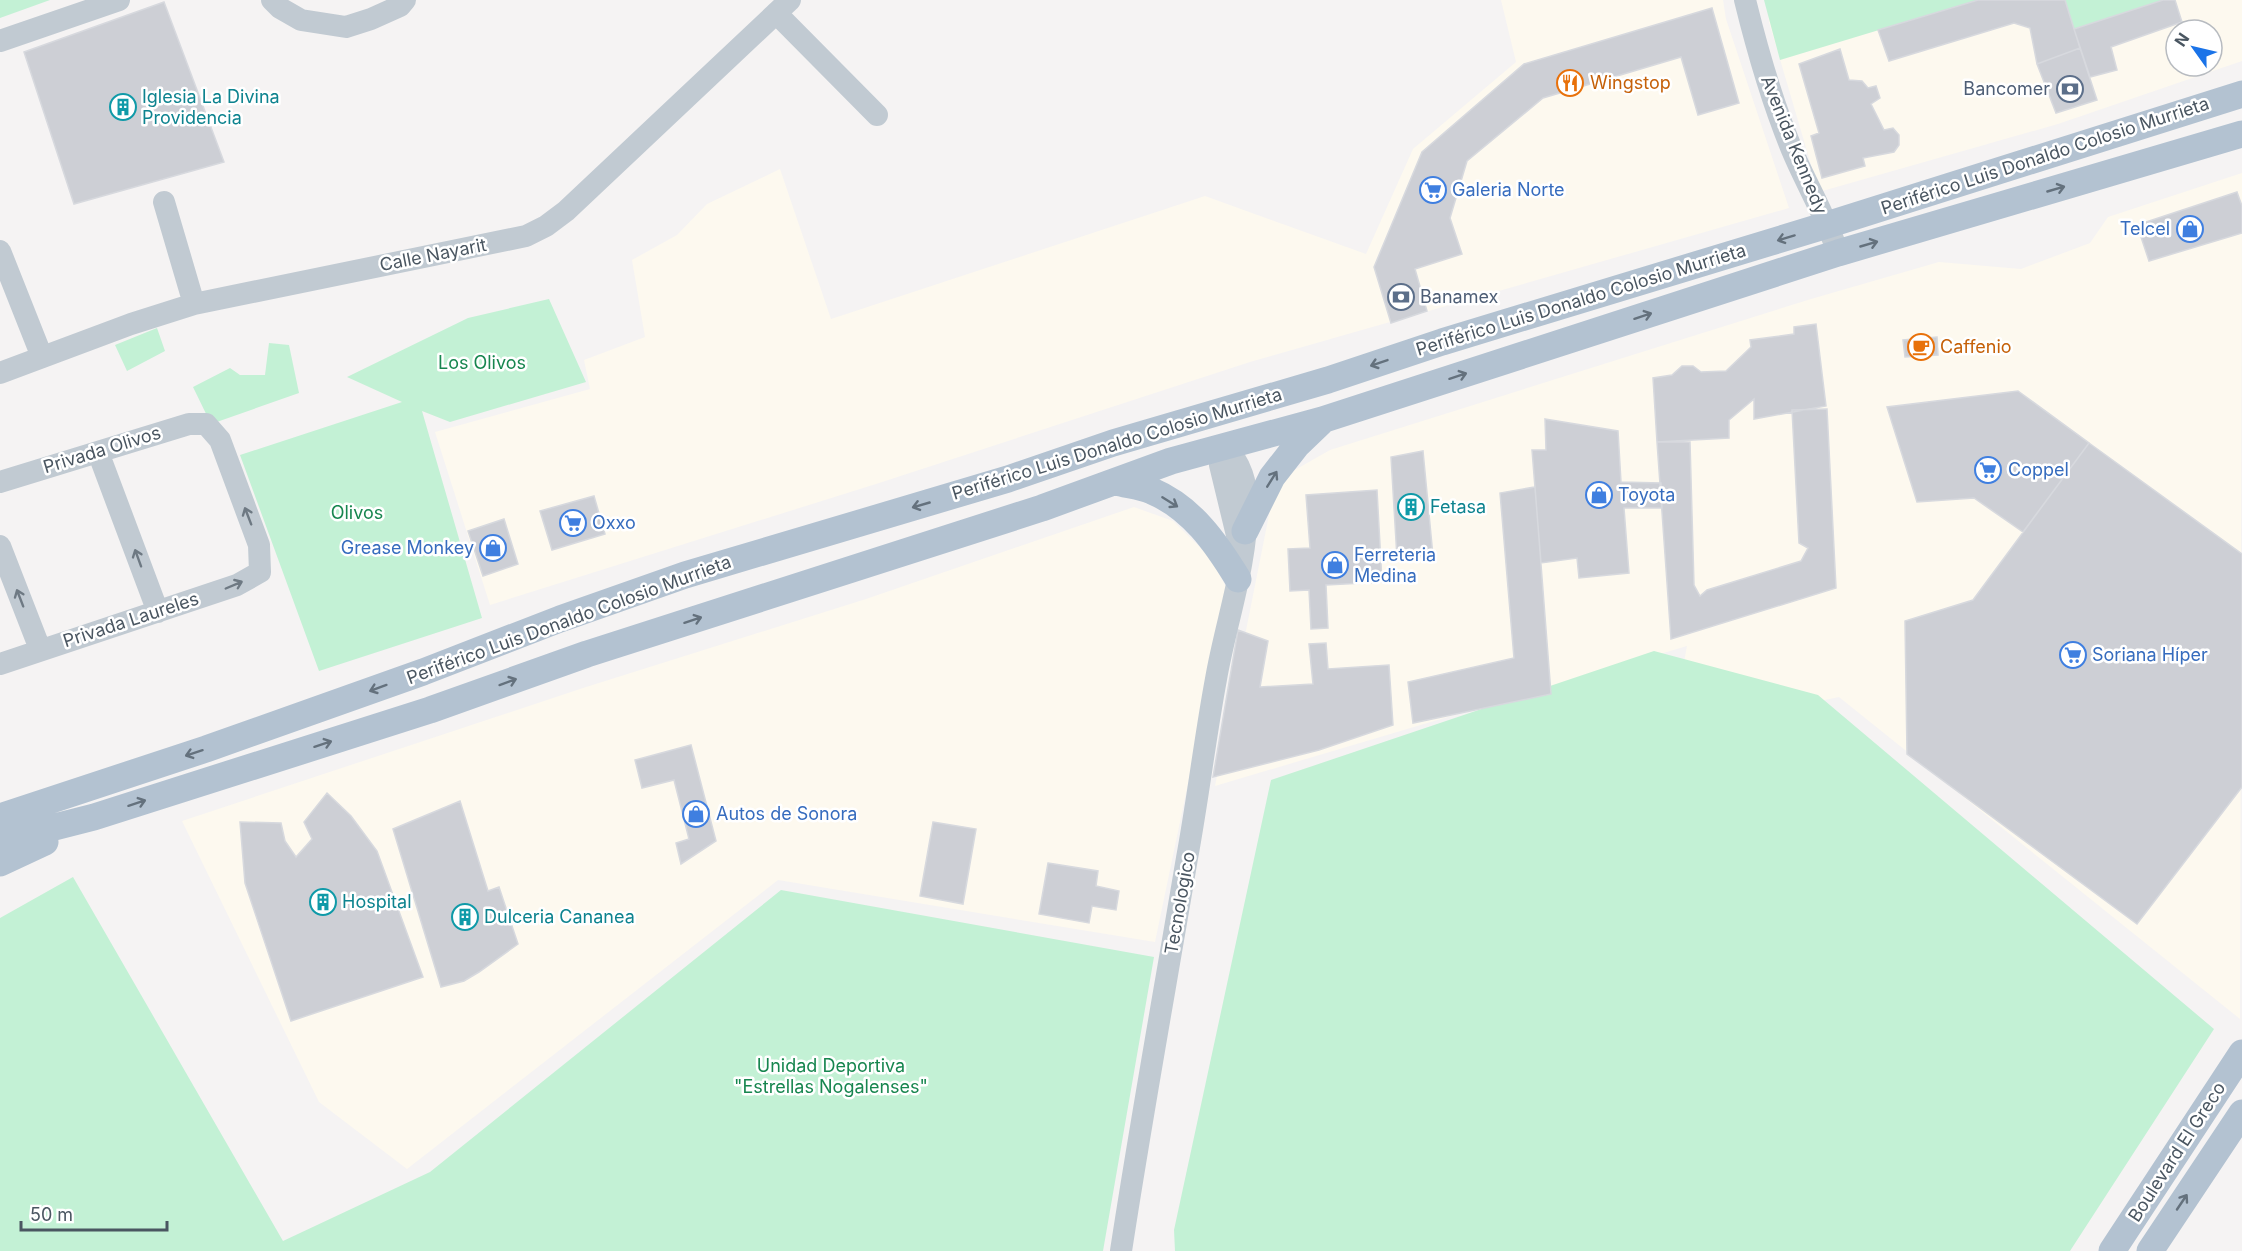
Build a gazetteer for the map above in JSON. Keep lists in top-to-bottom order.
{
  "streets": {
    "main road": ["Periférico Luis Donaldo Colosio Murrieta", "Boulevard El Greco"],
    "street": [
      "Avenida Kennedy",
      "Calle Nayarit",
      "Privada Olivos",
      "Privada Laureles",
      "Tecnologico"
    ]
  },
  "crossings": [
    ["Avenida Kennedy", "Periférico Luis Donaldo Colosio Murrieta"],
    ["Periférico Luis Donaldo Colosio Murrieta", "Tecnologico"],
    ["Privada Olivos", "Privada Laureles"]
  ],
  "one_way": ["Privada Laureles"],
  "parks": ["Los Olivos", "Olivos", "Unidad Deportiva \"Estrellas Nogalenses\""],
  "places": {
    "restaurant": ["Wingstop"],
    "bank": ["Bancomer", "Banamex"],
    "building": [
      "Iglesia La Divina Providencia",
      "Fetasa",
      "Hospital",
      "Dulceria Cananea"
    ],
    "supermarket": [
      "Galeria Norte",
      "Coppel",
      "Oxxo",
      "Soriana Híper"
    ],
    "shop": [
      "Telcel",
      "Toyota",
      "Grease Monkey",
      "Ferreteria Medina",
      "Autos de Sonora"
    ],
    "cafe": ["Caffenio"]
  },
  "scale_bar": "50 m",
  "north": "top left"
}
